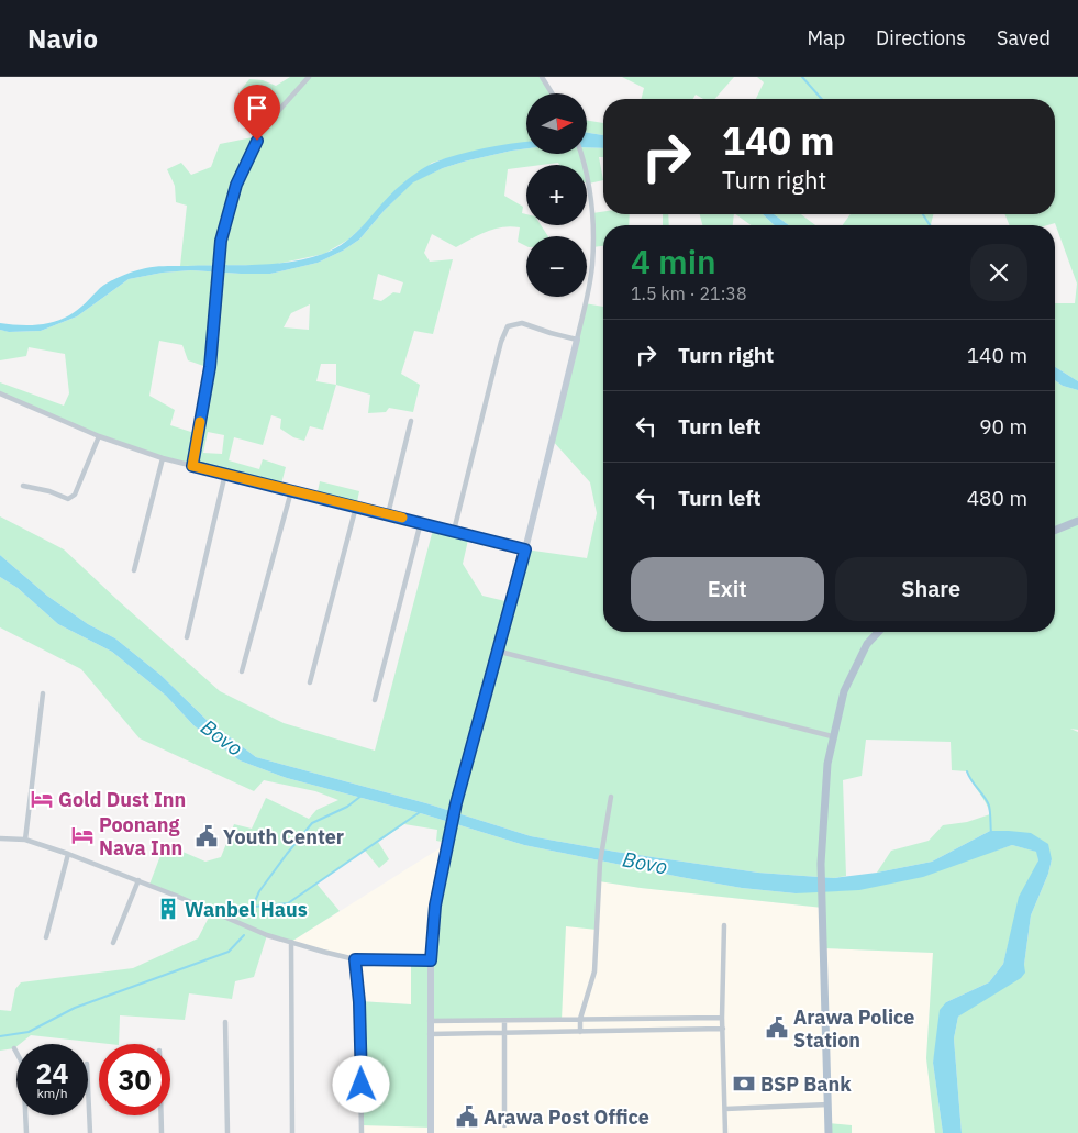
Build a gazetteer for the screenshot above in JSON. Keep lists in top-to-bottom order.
{
  "water": ["Bovo"],
  "places": {
    "hotel": ["Gold Dust Inn", "Poonang Nava Inn"],
    "public building": ["Youth Center", "Arawa Police Station", "Arawa Post Office"],
    "building": ["Wanbel Haus"],
    "bank": ["BSP Bank"]
  },
  "north": "right",
  "page": {
    "header": "Navio",
    "nav": ["Map", "Directions", "Saved"],
    "map_buttons": ["+", "−"],
    "turn": ["140 m", "Turn right"],
    "heading": ["4 min", "1.5 km · 21:38"],
    "list": [
      {
        "name": "Turn right",
        "value": "140 m"
      },
      {
        "name": "Turn left",
        "value": "90 m"
      },
      {
        "name": "Turn left",
        "value": "480 m"
      }
    ],
    "buttons": ["Exit", "Share"],
    "speed": "24 km/h",
    "limit": "30"
  }
}
